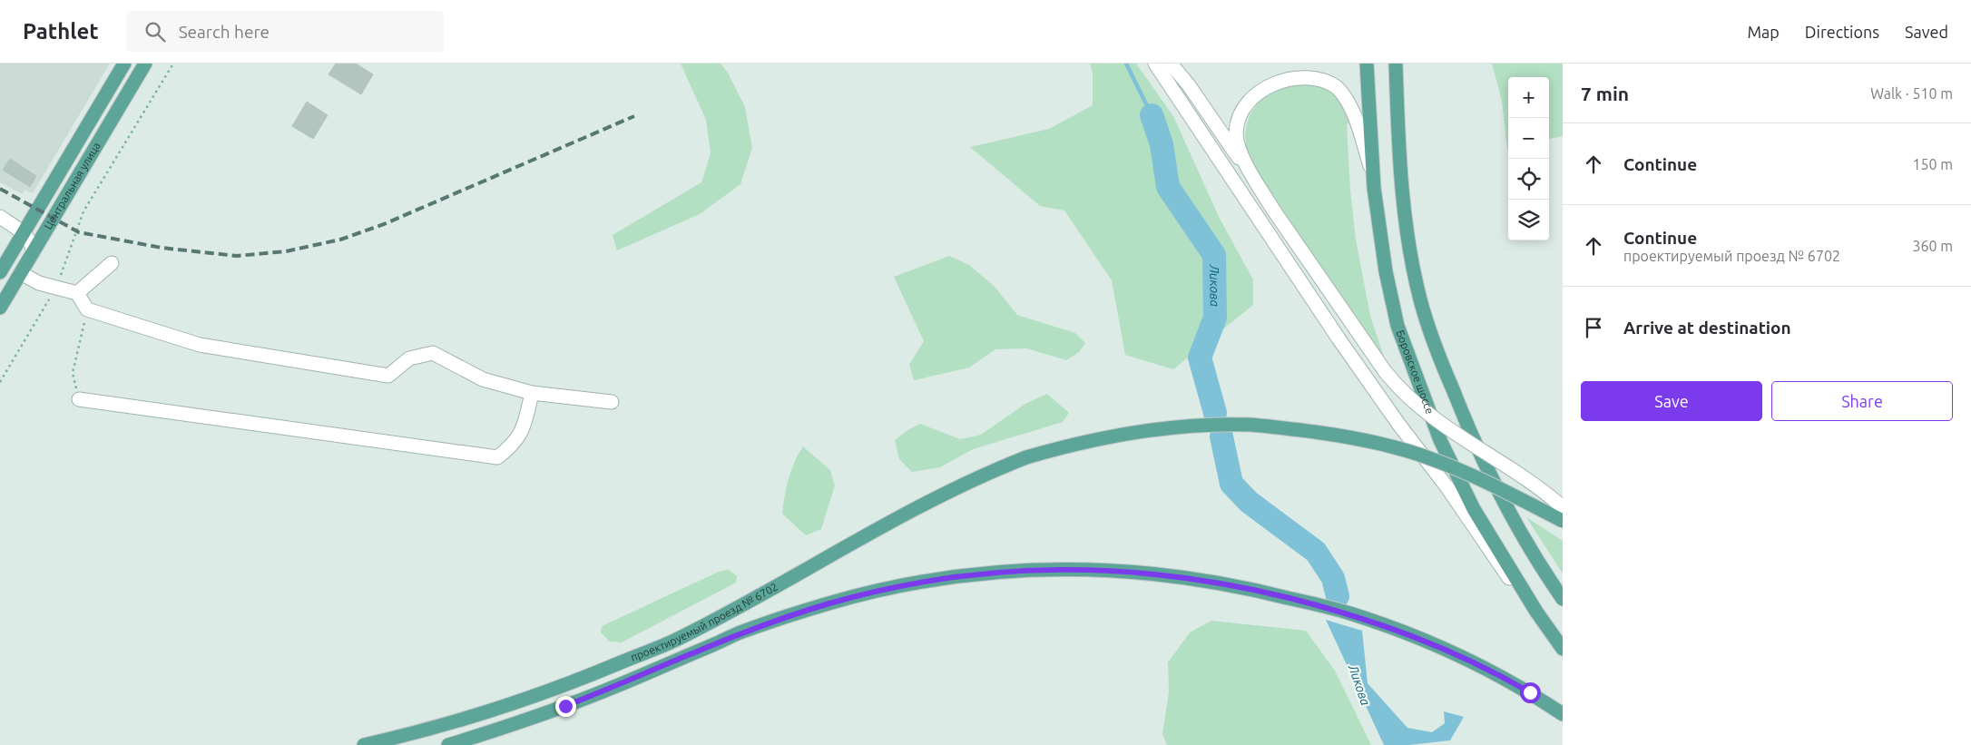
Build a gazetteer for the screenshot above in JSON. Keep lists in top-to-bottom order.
{
  "streets": {
    "main road": ["Центральная улица", "Боровское шоссе", "проектируемый проезд № 6702"]
  },
  "water": ["Ликова"],
  "page": {
    "header": "Pathlet",
    "search": "Search here",
    "nav": ["Map", "Directions", "Saved"],
    "heading": ["7 min", "Walk · 510 m"],
    "map_buttons": ["+", "−"],
    "list": [
      ["Continue", "150 m"],
      ["Continue", "проектируемый проезд № 6702", "360 m"],
      "Arrive at destination"
    ],
    "buttons": ["Save", "Share"]
  }
}
